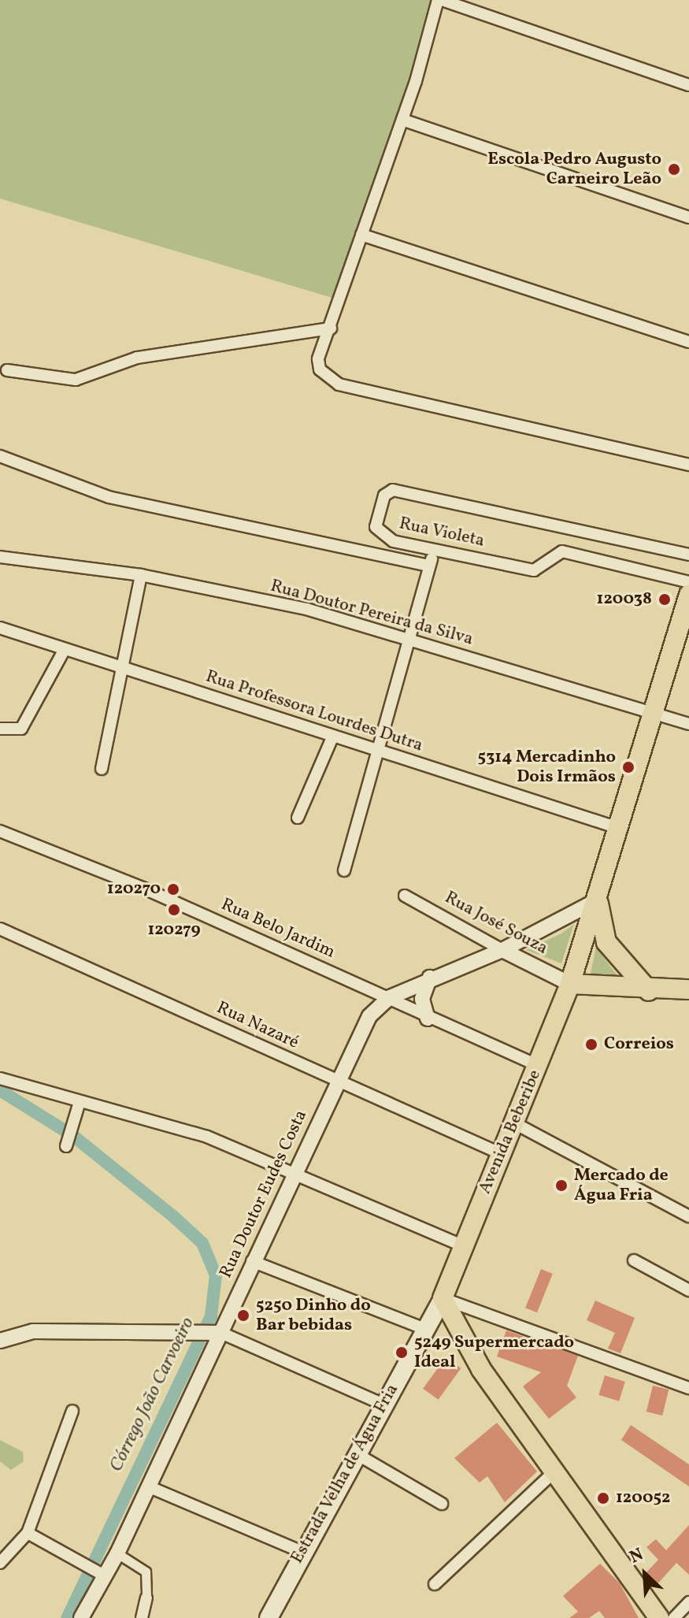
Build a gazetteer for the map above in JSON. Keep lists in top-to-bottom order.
{
  "streets": {
    "main road": ["Avenida Beberibe", "Estrada Velha de Água Fria"],
    "street": [
      "Rua Violeta",
      "Rua Doutor Pereira da Silva",
      "Rua Professora Lourdes Dutra",
      "Rua José Souza",
      "Rua Belo Jardim",
      "Rua Nazaré",
      "Rua Doutor Eudes Costa"
    ]
  },
  "crossings": [
    ["Rua Violeta", "Rua Doutor Pereira da Silva"],
    ["Rua Violeta", "Rua Professora Lourdes Dutra"],
    ["Rua Doutor Pereira da Silva", "Avenida Beberibe"],
    ["Rua Professora Lourdes Dutra", "Avenida Beberibe"],
    ["Rua José Souza", "Avenida Beberibe"],
    ["Rua José Souza", "Rua Doutor Eudes Costa"],
    ["Rua Belo Jardim", "Avenida Beberibe"],
    ["Rua Belo Jardim", "Rua Doutor Eudes Costa"],
    ["Rua Nazaré", "Avenida Beberibe"],
    ["Rua Nazaré", "Rua Doutor Eudes Costa"],
    ["Avenida Beberibe", "Rua Doutor Eudes Costa"],
    ["Avenida Beberibe", "Estrada Velha de Água Fria"]
  ],
  "water": ["Córrego João Carvoeiro"],
  "places": [
    "Escola Pedro Augusto Carneiro Leão",
    "120038",
    "5314 Mercadinho Dois Irmãos",
    "120270",
    "120279",
    "Correios",
    "Mercado de Água Fria",
    "5250 Dinho do Bar bebidas",
    "5249 Supermercado Ideal",
    "120052"
  ],
  "north": "top left"
}
